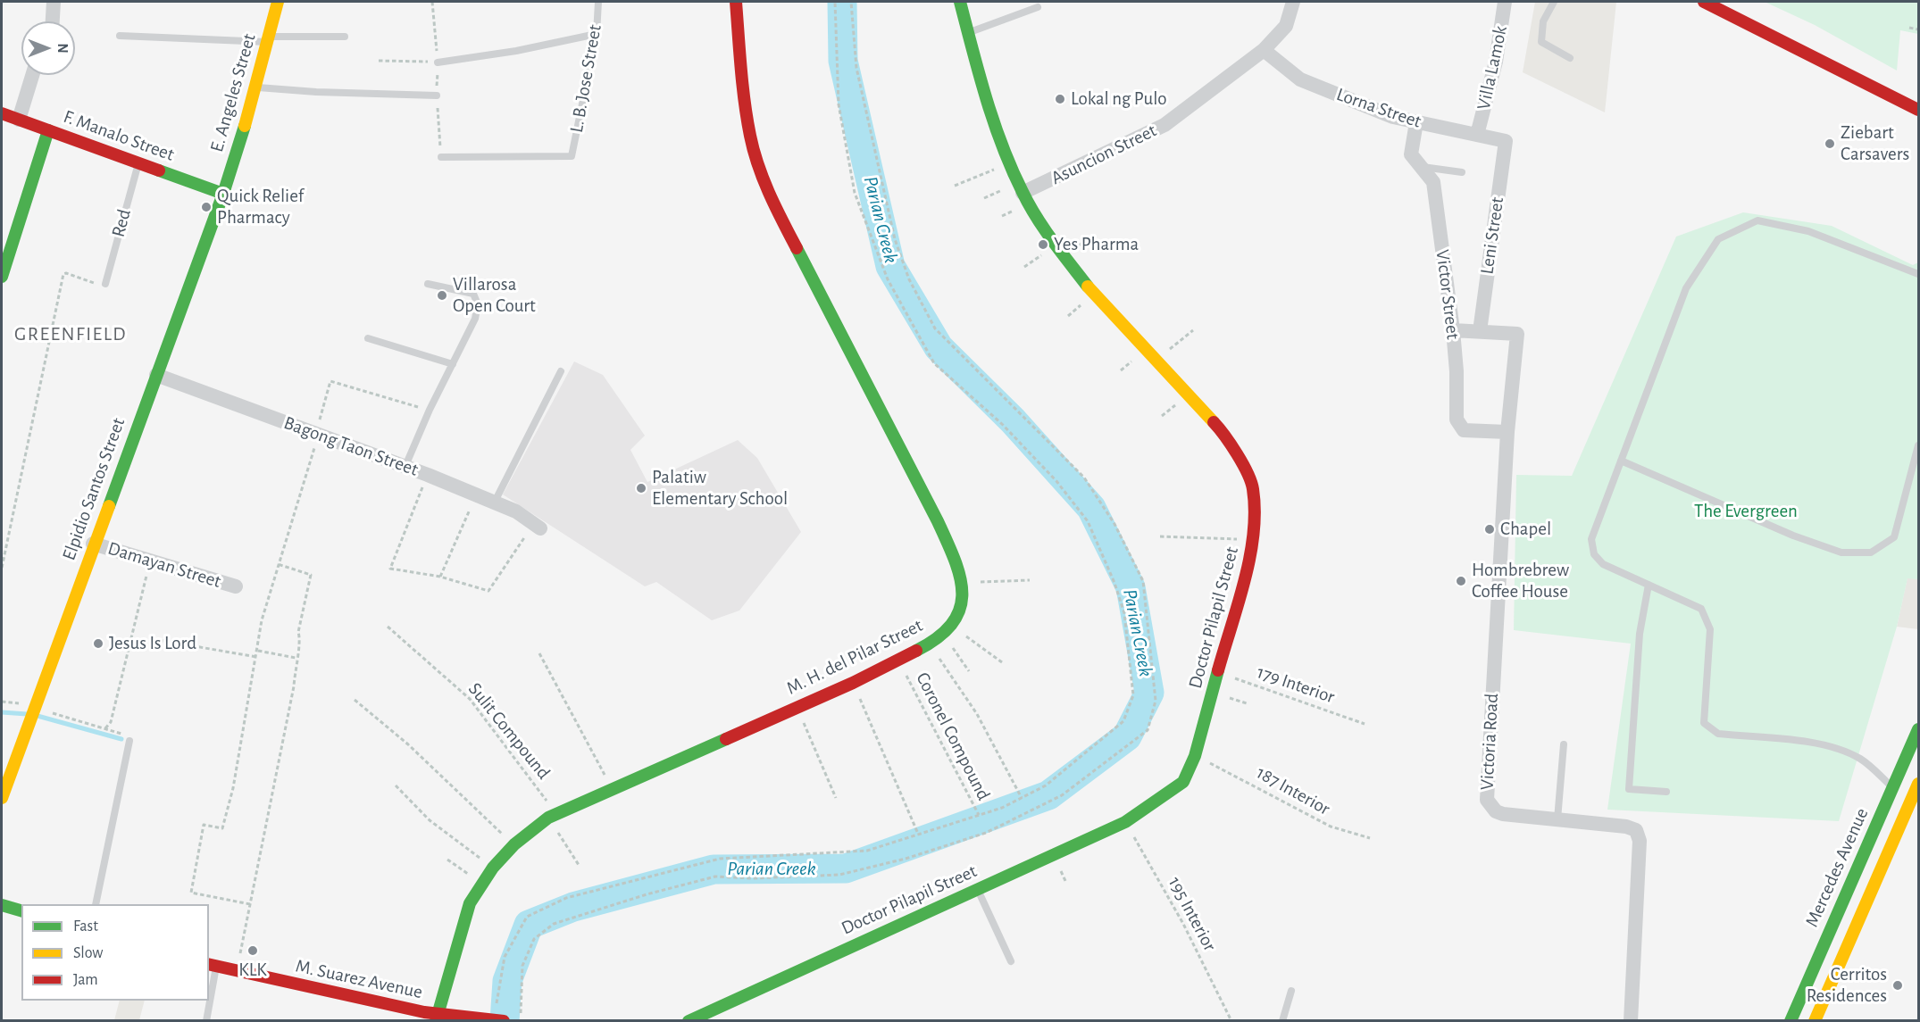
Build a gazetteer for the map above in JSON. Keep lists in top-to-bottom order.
{
  "streets": {
    "street": [
      "Villa Lamok",
      "E. Angeles Street",
      "Lorna Street",
      "F. Manalo Street",
      "Asuncion Street",
      "Leni Street",
      "Victor Street",
      "Bagong Taon Street",
      "Elpidio Santos Street",
      "Damayan Street",
      "Doctor Pilapil Street",
      "M. H. del Pilar Street",
      "Victoria Road",
      "Mercedes Avenue",
      "M. Suarez Avenue"
    ],
    "lane": ["L. B. Jose Street", "Red"],
    "path": [
      "179 Interior",
      "Sulit Compound",
      "Coronel Compound",
      "187 Interior",
      "195 Interior"
    ]
  },
  "crossings": [
    ["Villa Lamok", "Lorna Street"],
    ["E. Angeles Street", "F. Manalo Street"],
    ["E. Angeles Street", "Elpidio Santos Street"],
    ["Lorna Street", "Asuncion Street"],
    ["Lorna Street", "Leni Street"],
    ["Lorna Street", "Victor Street"],
    ["F. Manalo Street", "Red"],
    ["F. Manalo Street", "Elpidio Santos Street"],
    ["Asuncion Street", "Doctor Pilapil Street"],
    ["Victor Street", "Victoria Road"],
    ["Bagong Taon Street", "Elpidio Santos Street"],
    ["Elpidio Santos Street", "Damayan Street"],
    ["Doctor Pilapil Street", "179 Interior"],
    ["Doctor Pilapil Street", "195 Interior"],
    ["M. H. del Pilar Street", "Sulit Compound"],
    ["M. H. del Pilar Street", "M. Suarez Avenue"]
  ],
  "districts": ["GREENFIELD"],
  "water": ["Parian Creek"],
  "parks": ["The Evergreen"],
  "places": [
    "Lokal ng Pulo",
    "Ziebart Carsavers",
    "Quick Relief Pharmacy",
    "Yes Pharma",
    "Villarosa Open Court",
    "Palatiw Elementary School",
    "Chapel",
    "Hombrebrew Coffee House",
    "Jesus Is Lord",
    "KLK",
    "Cerritos Residences"
  ],
  "legend": ["Fast", "Slow", "Jam"],
  "north": "right"
}
